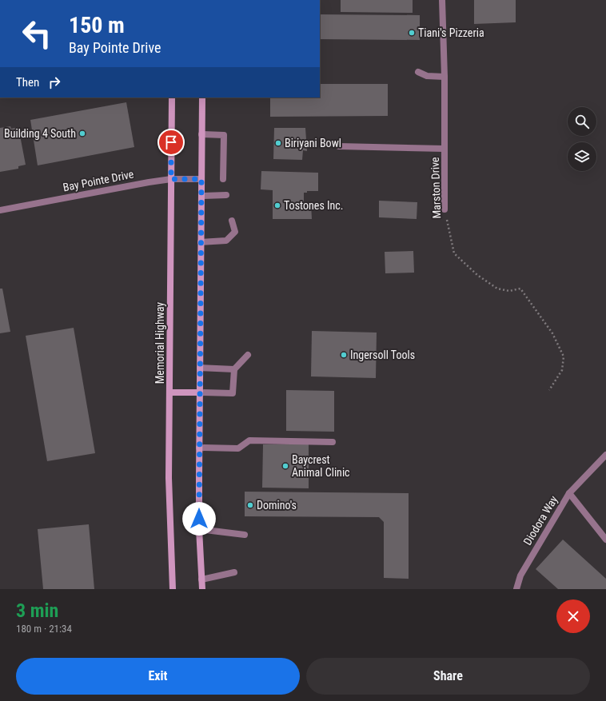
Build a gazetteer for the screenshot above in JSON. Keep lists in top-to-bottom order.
{
  "streets": {
    "main road": ["Memorial Highway"],
    "street": ["Bay Pointe Drive", "Marston Drive", "Diodora Way"]
  },
  "crossings": [
    ["Bay Pointe Drive", "Memorial Highway"]
  ],
  "places": [
    "Tiani's Pizzeria",
    "Building 4 South",
    "Biriyani Bowl",
    "Tostones Inc.",
    "Ingersoll Tools",
    "Baycrest Animal Clinic",
    "Domino's"
  ],
  "page": {
    "turn": ["150 m", "Bay Pointe Drive"],
    "then": "Then",
    "heading": ["3 min", "180 m · 21:34"],
    "buttons": ["Exit", "Share"]
  }
}
